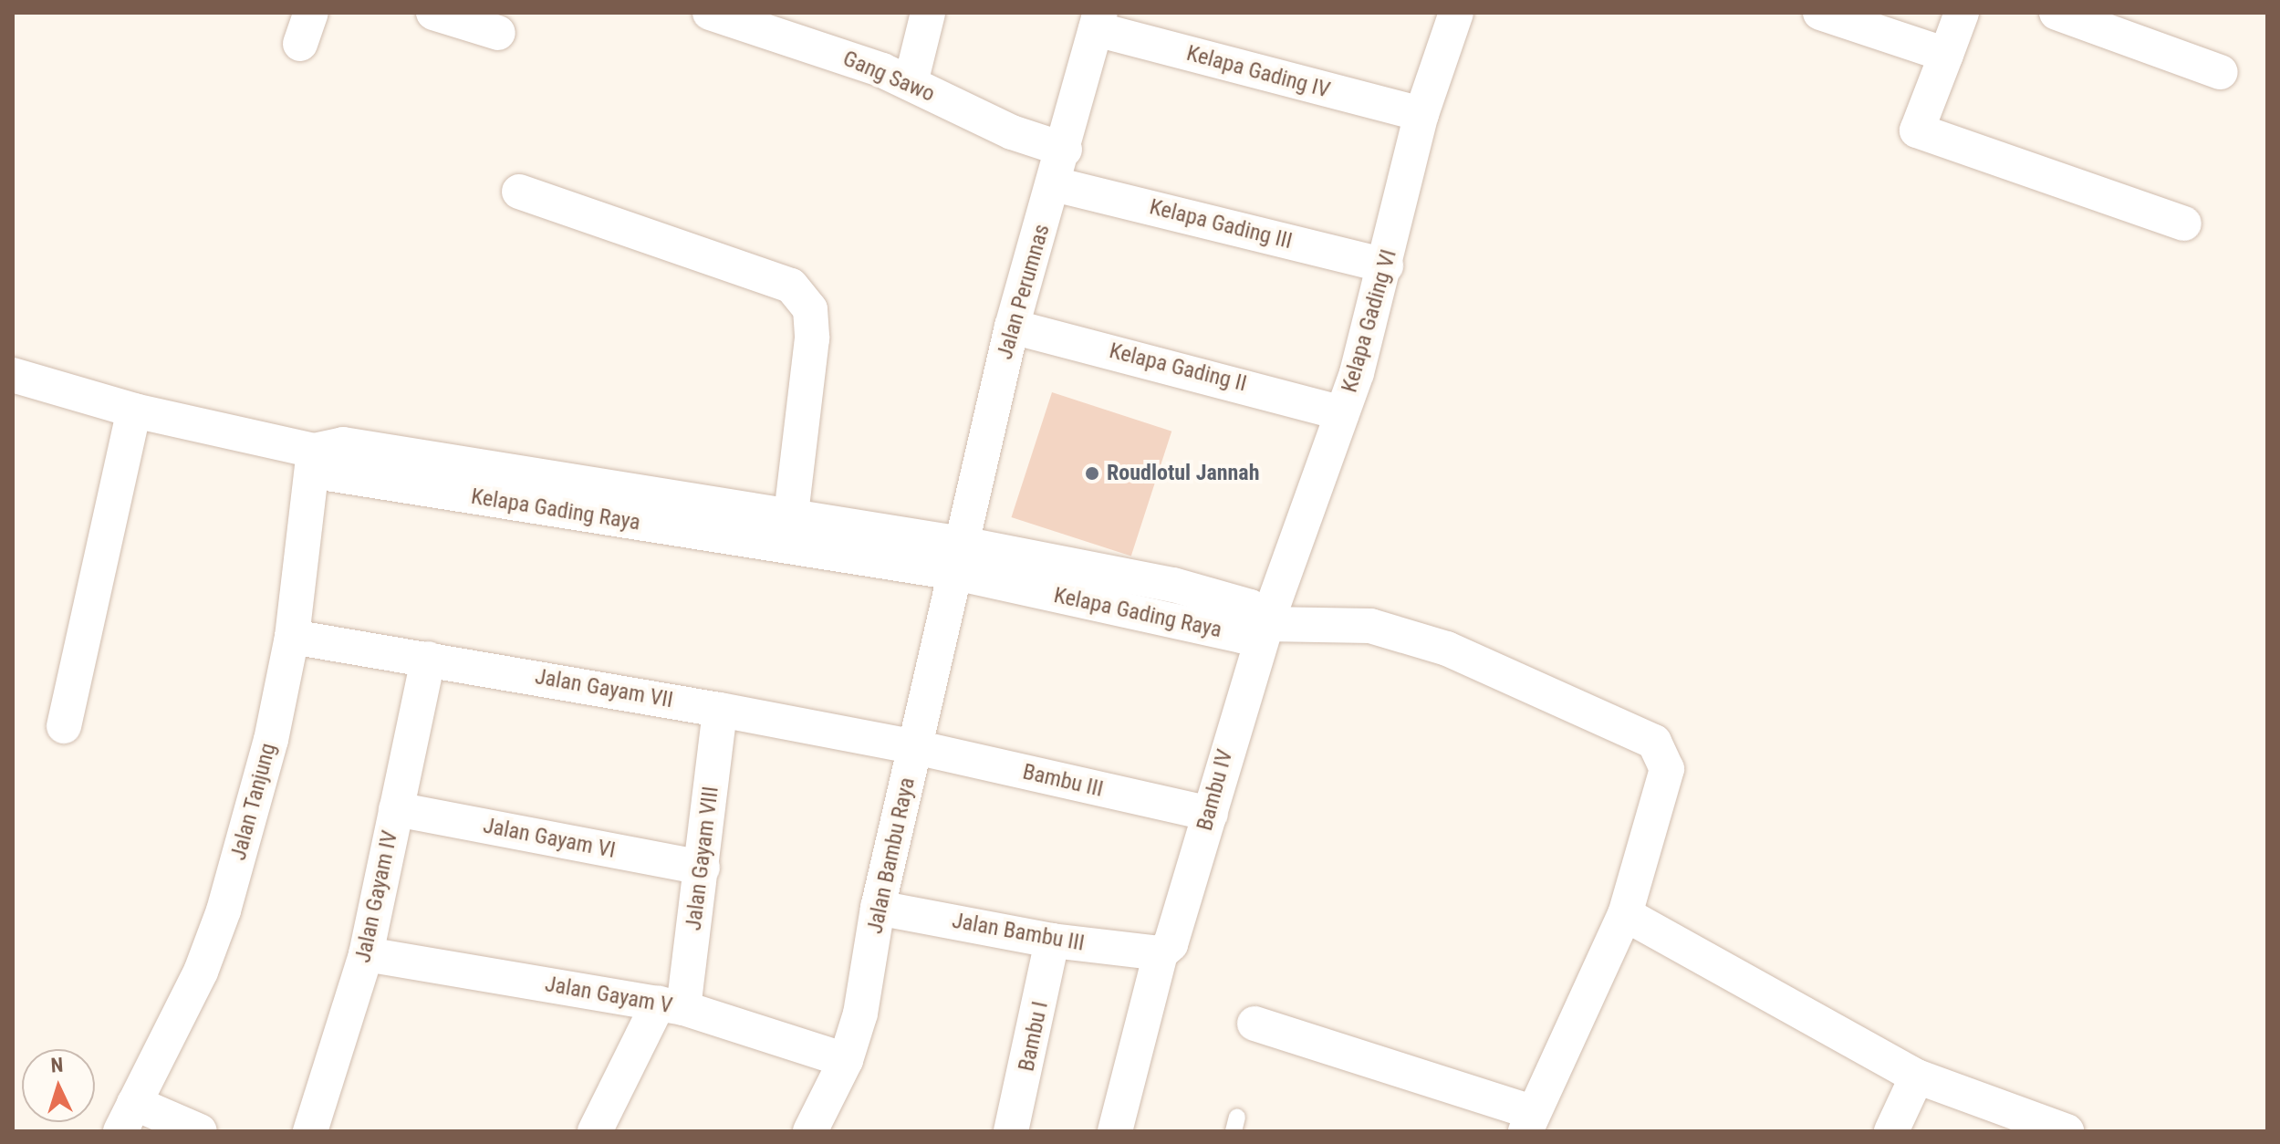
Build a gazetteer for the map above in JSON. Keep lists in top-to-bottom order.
{
  "streets": {
    "street": [
      "Kelapa Gading IV",
      "Gang Sawo",
      "Kelapa Gading III",
      "Jalan Perumnas",
      "Kelapa Gading VI",
      "Kelapa Gading II",
      "Kelapa Gading Raya",
      "Jalan Gayam VII",
      "Bambu III",
      "Bambu IV",
      "Jalan Tanjung",
      "Jalan Gayam VI",
      "Jalan Bambu Raya",
      "Jalan Gayam VIII",
      "Jalan Gayam IV",
      "Jalan Bambu III",
      "Jalan Gayam V",
      "Bambu I"
    ]
  },
  "crossings": [
    ["Kelapa Gading IV", "Jalan Perumnas"],
    ["Kelapa Gading IV", "Kelapa Gading VI"],
    ["Gang Sawo", "Jalan Perumnas"],
    ["Kelapa Gading III", "Jalan Perumnas"],
    ["Kelapa Gading III", "Kelapa Gading VI"],
    ["Jalan Perumnas", "Kelapa Gading II"],
    ["Jalan Perumnas", "Kelapa Gading Raya"],
    ["Jalan Perumnas", "Jalan Bambu Raya"],
    ["Kelapa Gading VI", "Kelapa Gading II"],
    ["Kelapa Gading VI", "Kelapa Gading Raya"],
    ["Kelapa Gading VI", "Bambu IV"],
    ["Kelapa Gading Raya", "Bambu IV"],
    ["Kelapa Gading Raya", "Jalan Tanjung"],
    ["Kelapa Gading Raya", "Jalan Bambu Raya"],
    ["Jalan Gayam VII", "Bambu III"],
    ["Jalan Gayam VII", "Jalan Tanjung"],
    ["Jalan Gayam VII", "Jalan Bambu Raya"],
    ["Jalan Gayam VII", "Jalan Gayam VIII"],
    ["Jalan Gayam VII", "Jalan Gayam IV"],
    ["Bambu III", "Bambu IV"],
    ["Bambu III", "Jalan Bambu Raya"],
    ["Bambu IV", "Jalan Bambu III"],
    ["Jalan Gayam VI", "Jalan Gayam VIII"],
    ["Jalan Gayam VI", "Jalan Gayam IV"],
    ["Jalan Bambu Raya", "Jalan Bambu III"],
    ["Jalan Bambu Raya", "Jalan Gayam V"],
    ["Jalan Gayam VIII", "Jalan Gayam V"],
    ["Jalan Gayam IV", "Jalan Gayam V"],
    ["Jalan Bambu III", "Bambu I"]
  ],
  "places": ["Roudlotul Jannah"],
  "north": "top"
}
